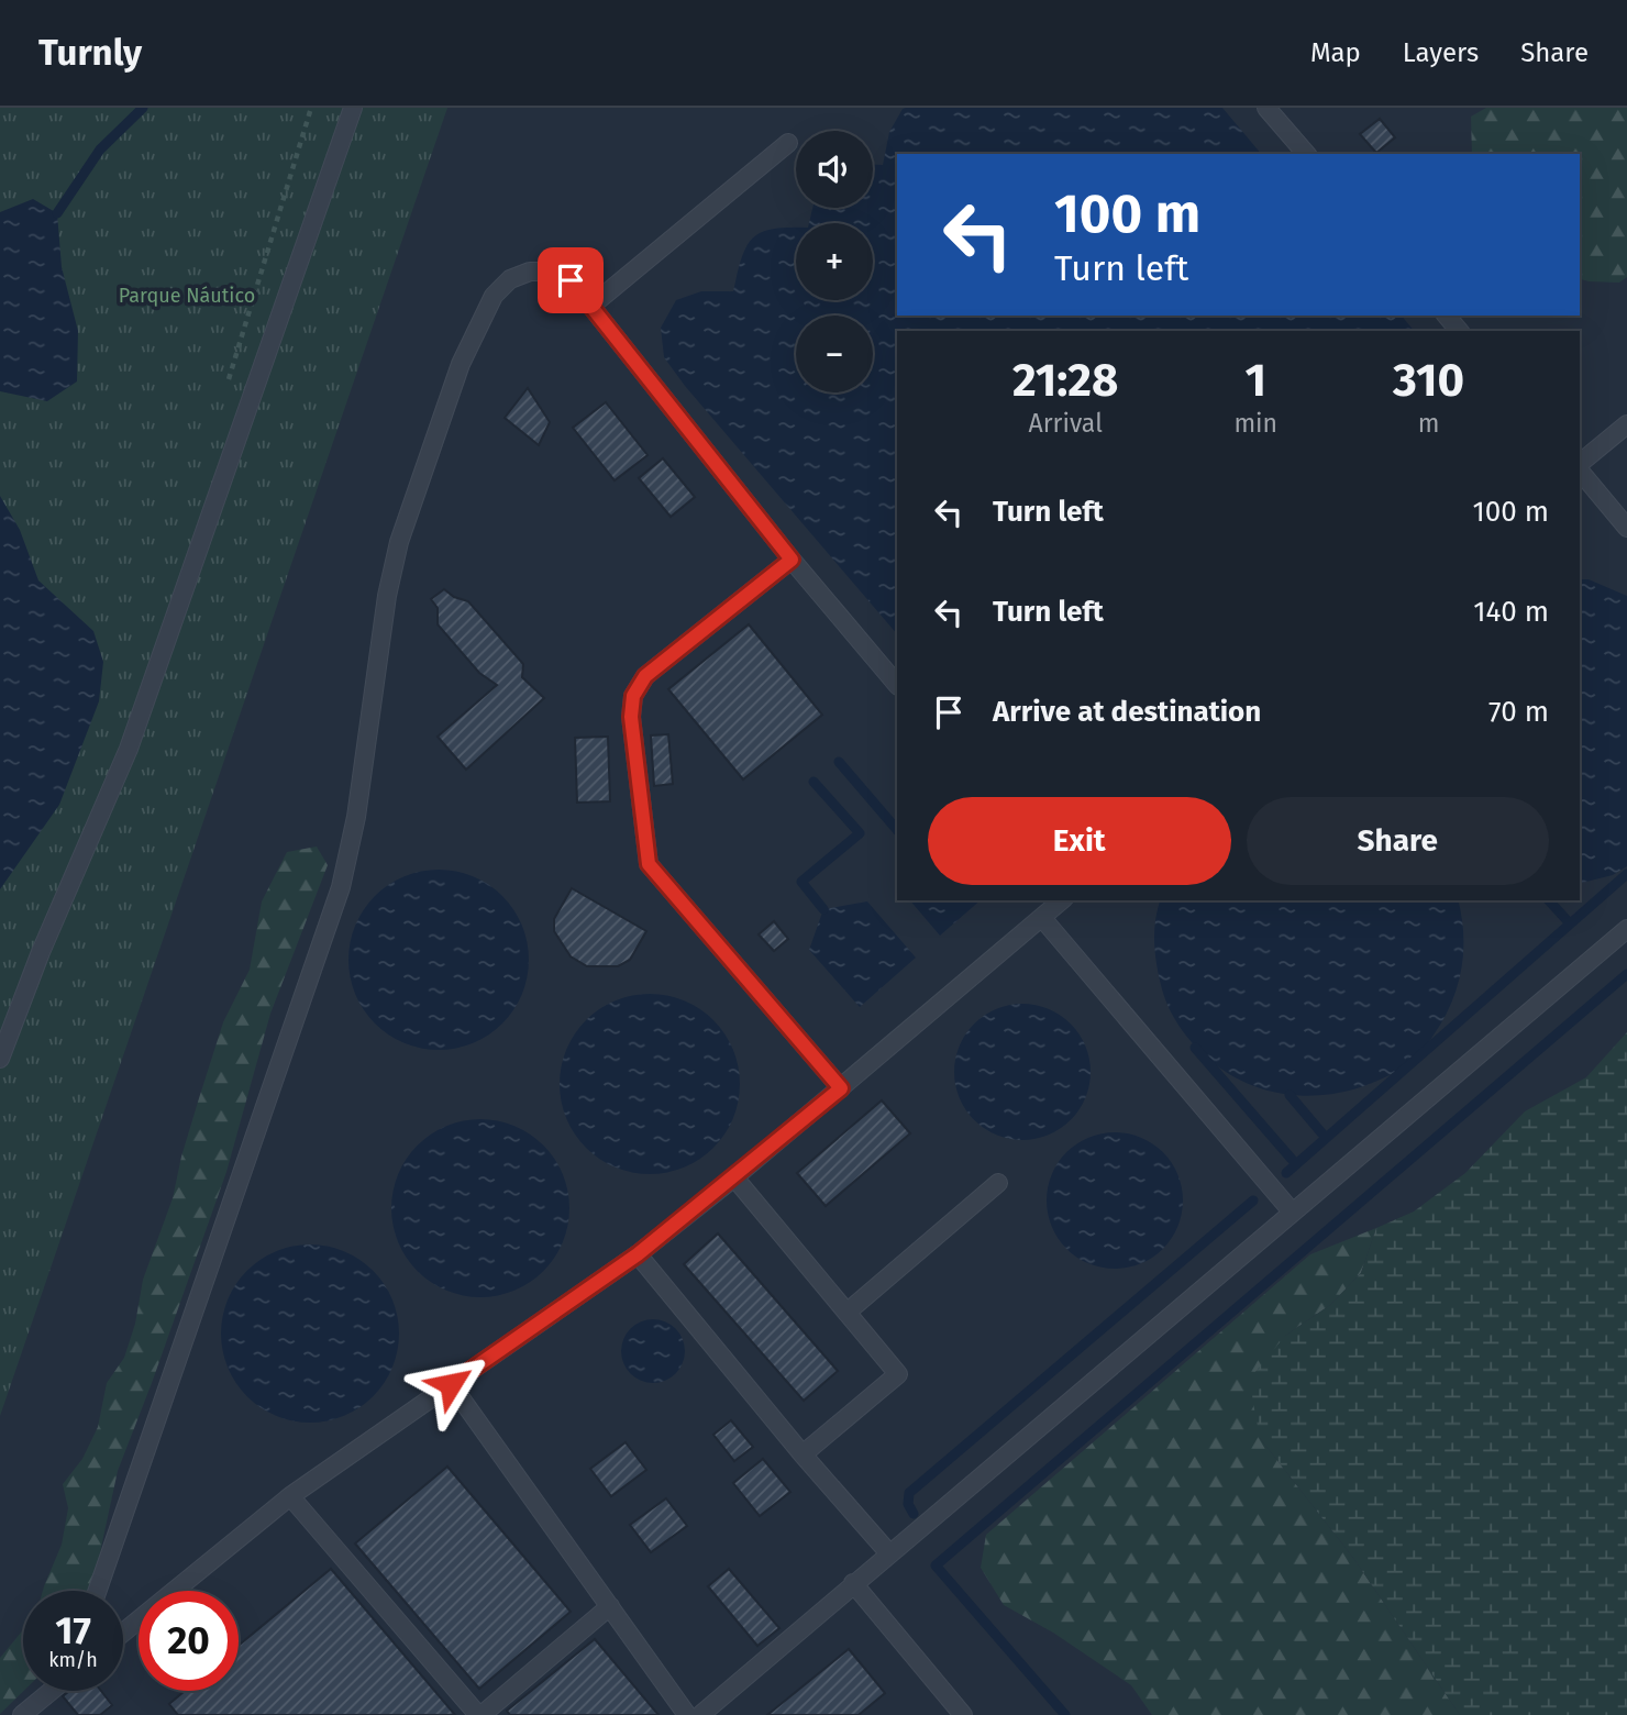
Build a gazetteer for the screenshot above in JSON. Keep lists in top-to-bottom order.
{
  "parks": ["Parque Náutico"],
  "page": {
    "header": "Turnly",
    "nav": ["Map", "Layers", "Share"],
    "map_buttons": ["+", "−"],
    "turn": ["100 m", "Turn left"],
    "eta": [
      "21:28",
      "Arrival",
      "1",
      "min",
      "310",
      "m"
    ],
    "list": [
      {
        "name": "Turn left",
        "value": "100 m"
      },
      {
        "name": "Turn left",
        "value": "140 m"
      },
      {
        "name": "Arrive at destination",
        "value": "70 m"
      }
    ],
    "buttons": ["Exit", "Share"],
    "speed": "17 km/h",
    "limit": "20"
  }
}
